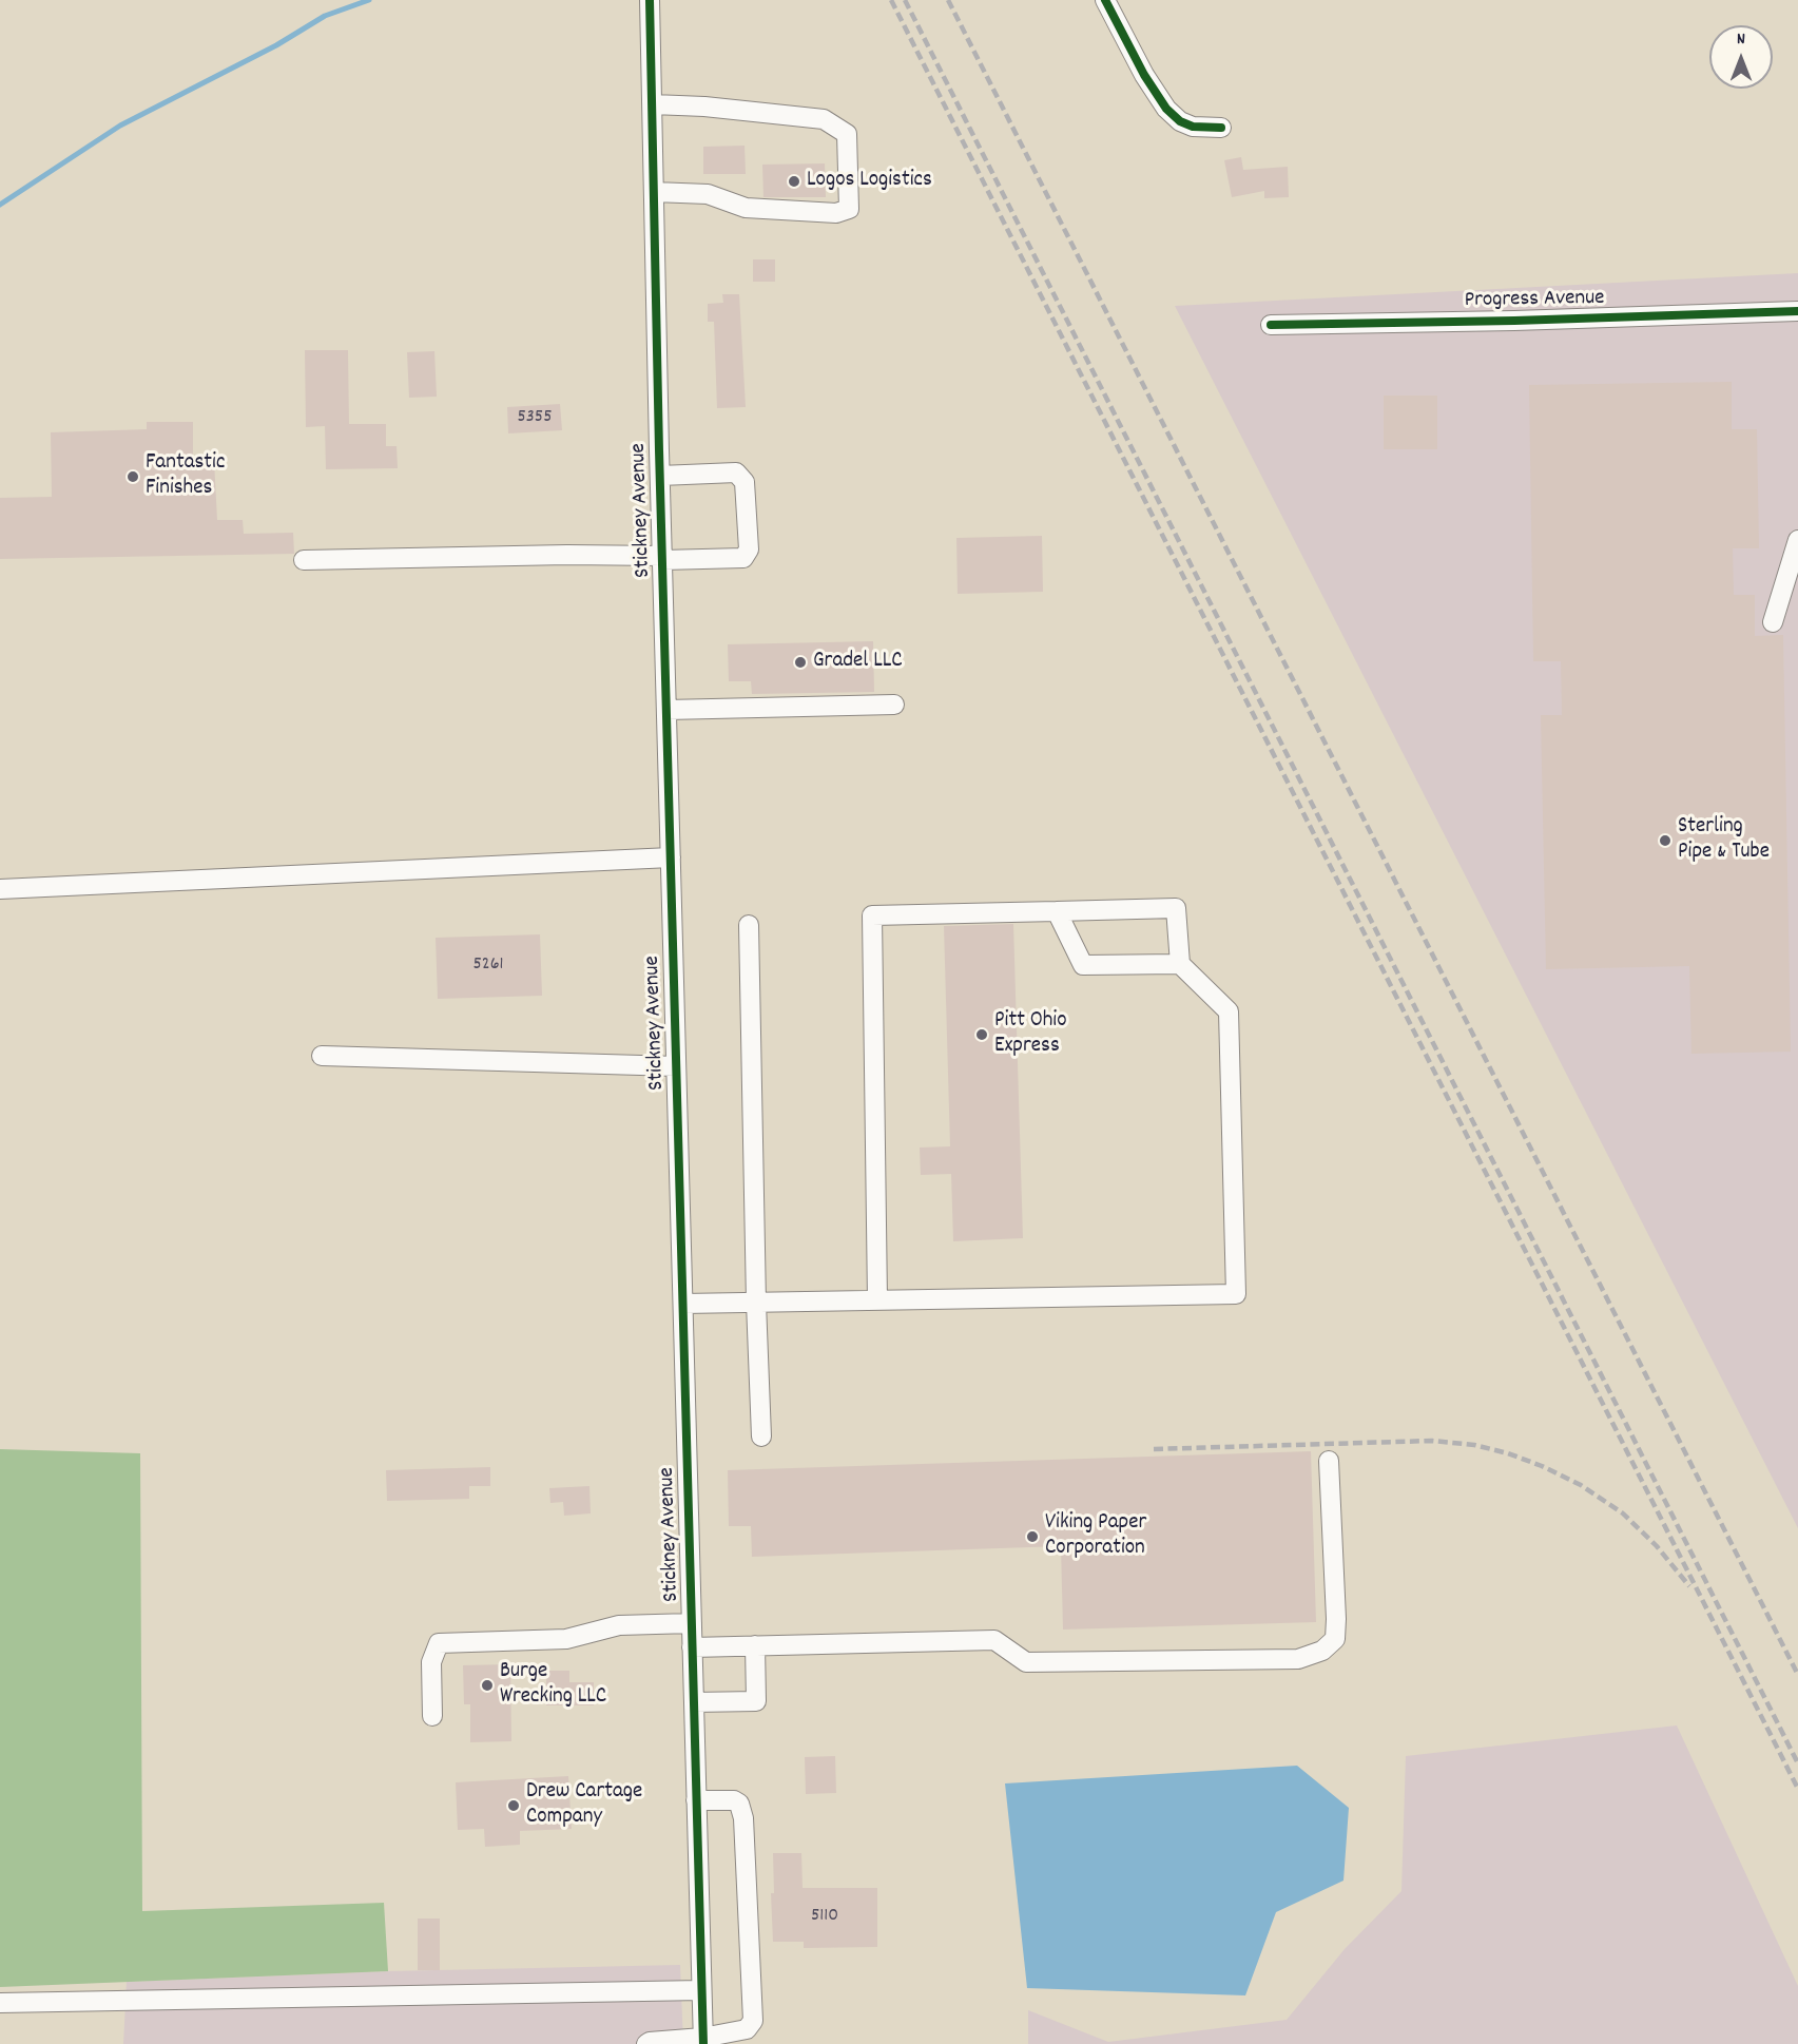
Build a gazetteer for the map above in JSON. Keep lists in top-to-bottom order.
{
  "streets": {
    "street": ["Progress Avenue", "Stickney Avenue"]
  },
  "places": [
    "Logos Logistics",
    "Fantastic Finishes",
    "Gradel LLC",
    "Sterling Pipe & Tube",
    "Pitt Ohio Express",
    "Viking Paper Corporation",
    "Burge Wrecking LLC",
    "Drew Cartage Company"
  ],
  "house_numbers": ["5355", "5261", "5110"],
  "north": "top"
}
